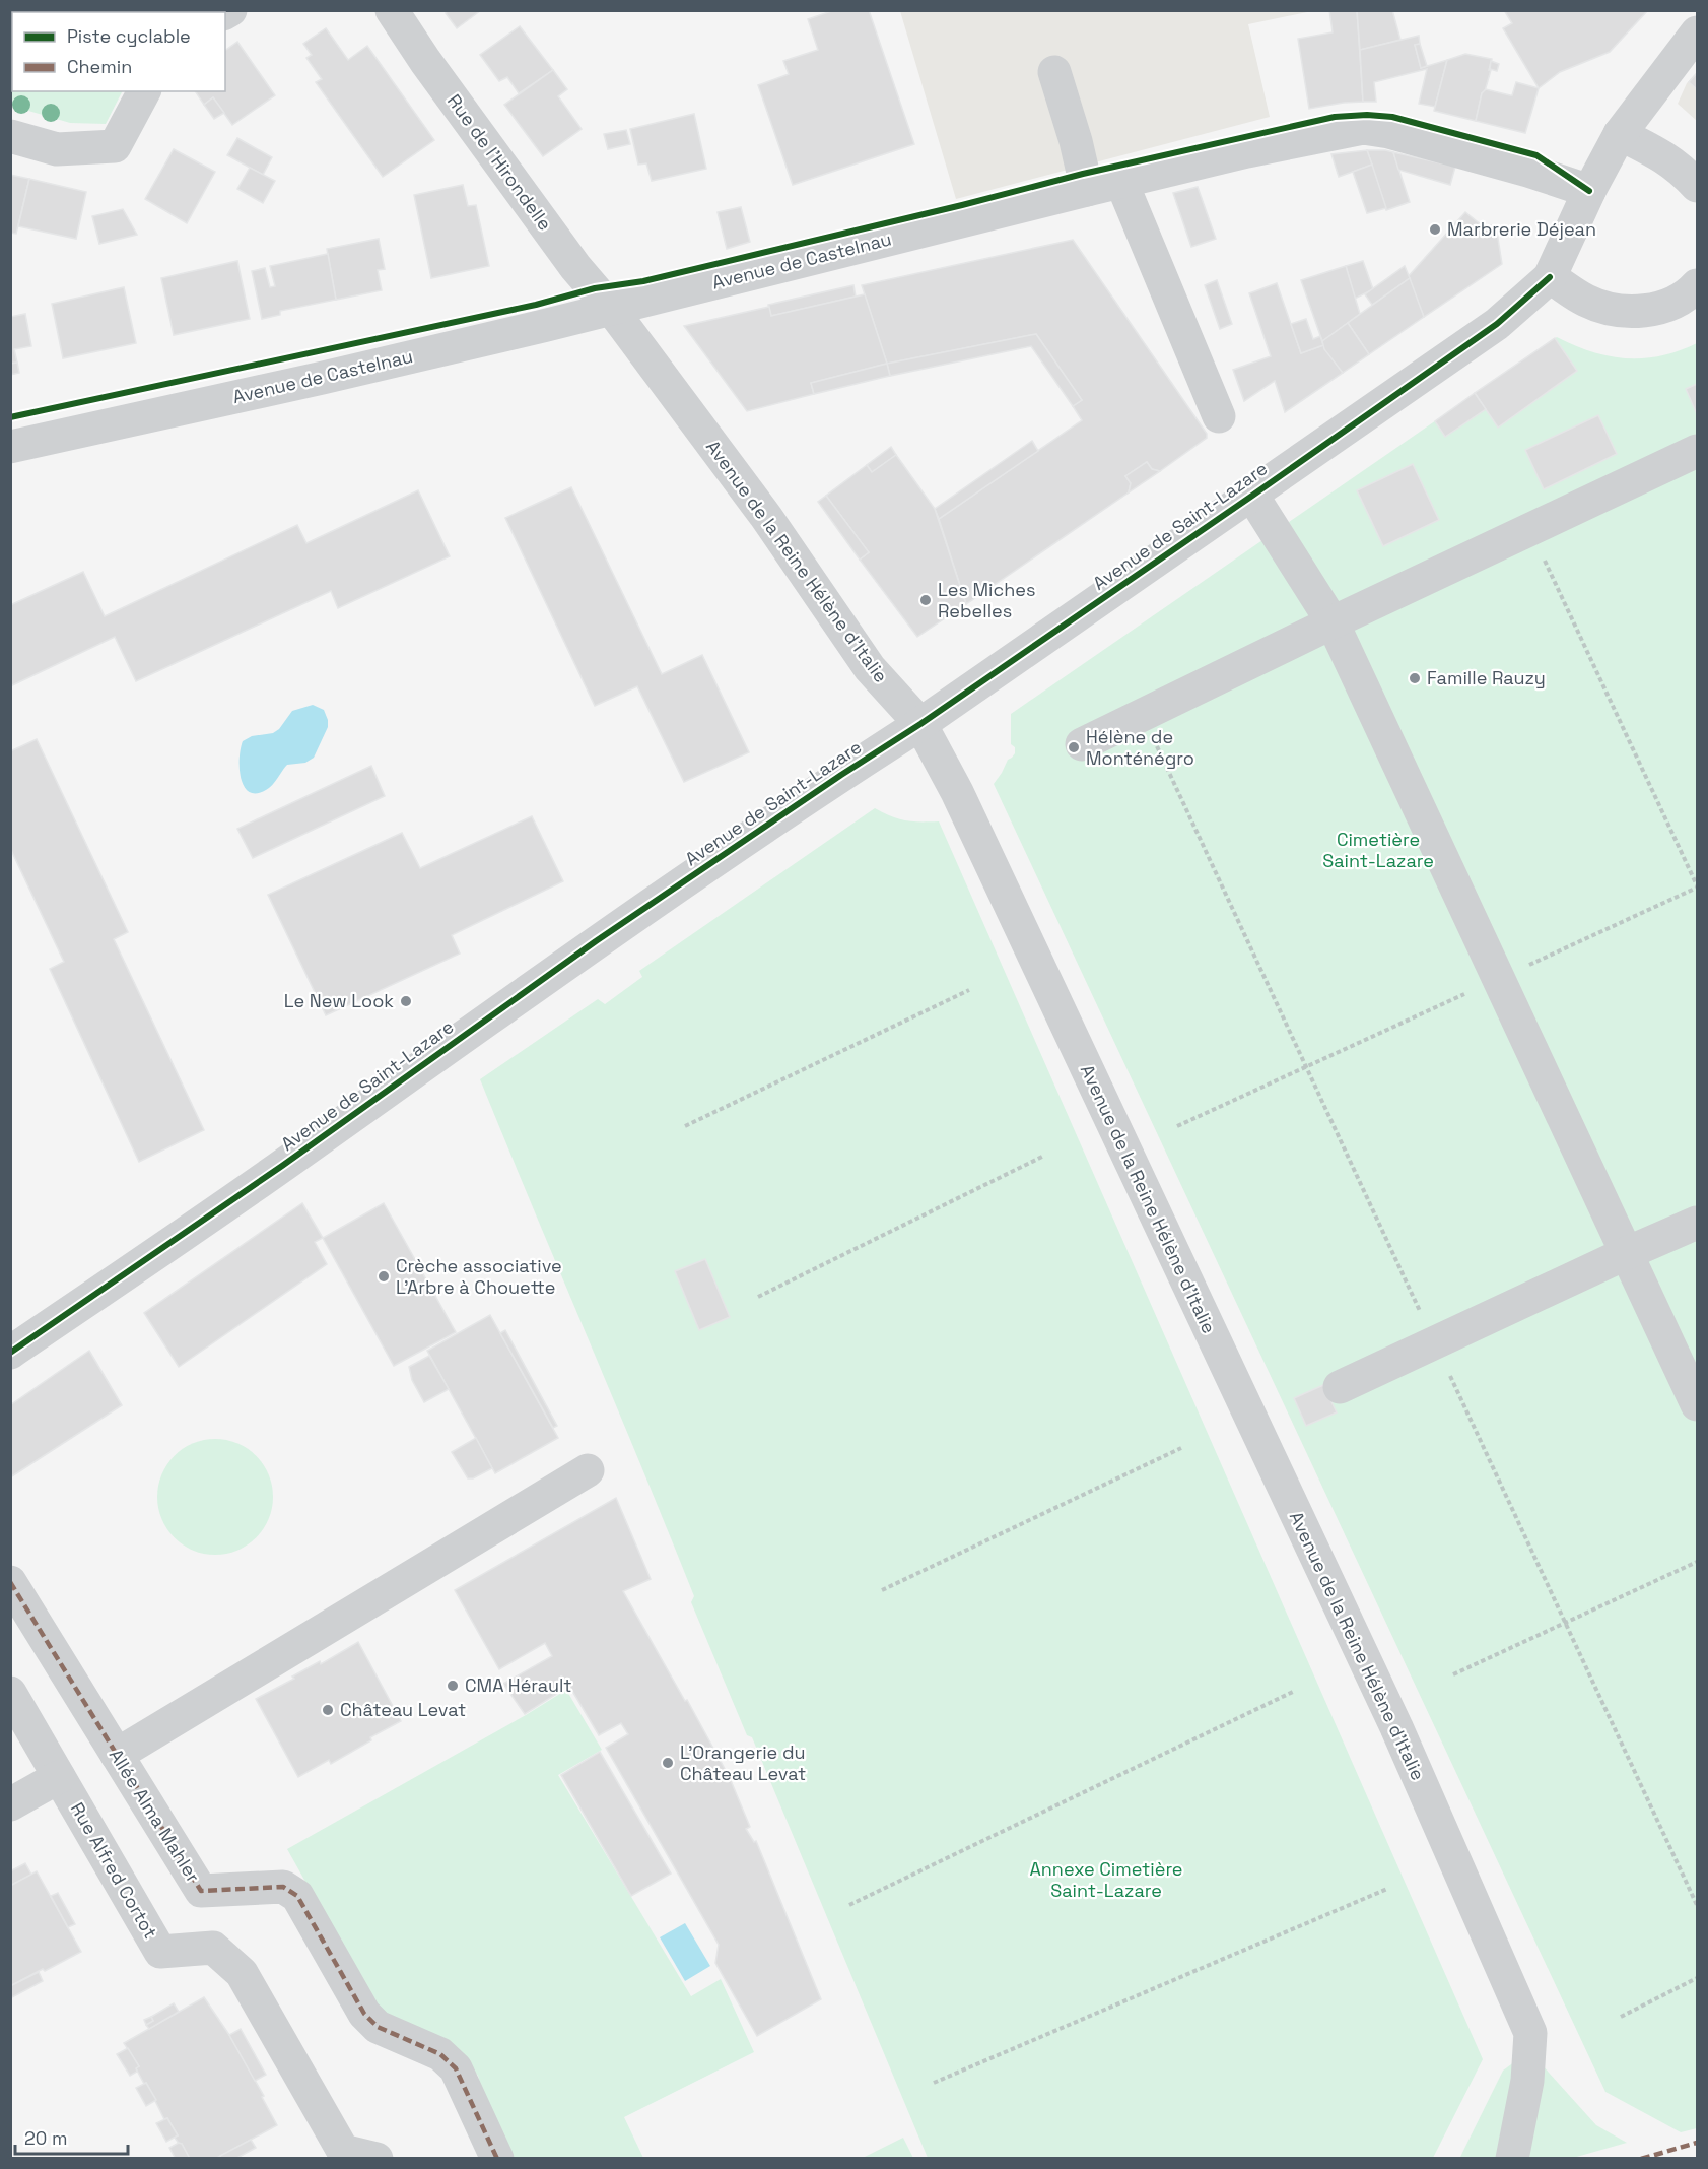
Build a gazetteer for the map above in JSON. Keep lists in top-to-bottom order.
{
  "streets": {
    "street": [
      "Rue de l'Hirondelle",
      "Avenue de Castelnau",
      "Avenue de Saint-Lazare",
      "Avenue de la Reine Hélène d'Italie",
      "Allée Alma Mahler",
      "Rue Alfred Cortot"
    ]
  },
  "crossings": [
    ["Rue de l'Hirondelle", "Avenue de Castelnau"],
    ["Rue de l'Hirondelle", "Avenue de la Reine Hélène d'Italie"],
    ["Avenue de Castelnau", "Avenue de la Reine Hélène d'Italie"],
    ["Avenue de Saint-Lazare", "Avenue de la Reine Hélène d'Italie"]
  ],
  "parks": ["Cimetière Saint-Lazare", "Annexe Cimetière Saint-Lazare"],
  "places": [
    "Marbrerie Déjean",
    "Les Miches Rebelles",
    "Famille Rauzy",
    "Hélène de Monténégro",
    "Le New Look",
    "Crèche associative L'Arbre à Chouette",
    "CMA Hérault",
    "Château Levat",
    "L'Orangerie du Château Levat"
  ],
  "legend": ["Piste cyclable", "Chemin"],
  "scale_bar": "20 m"
}
